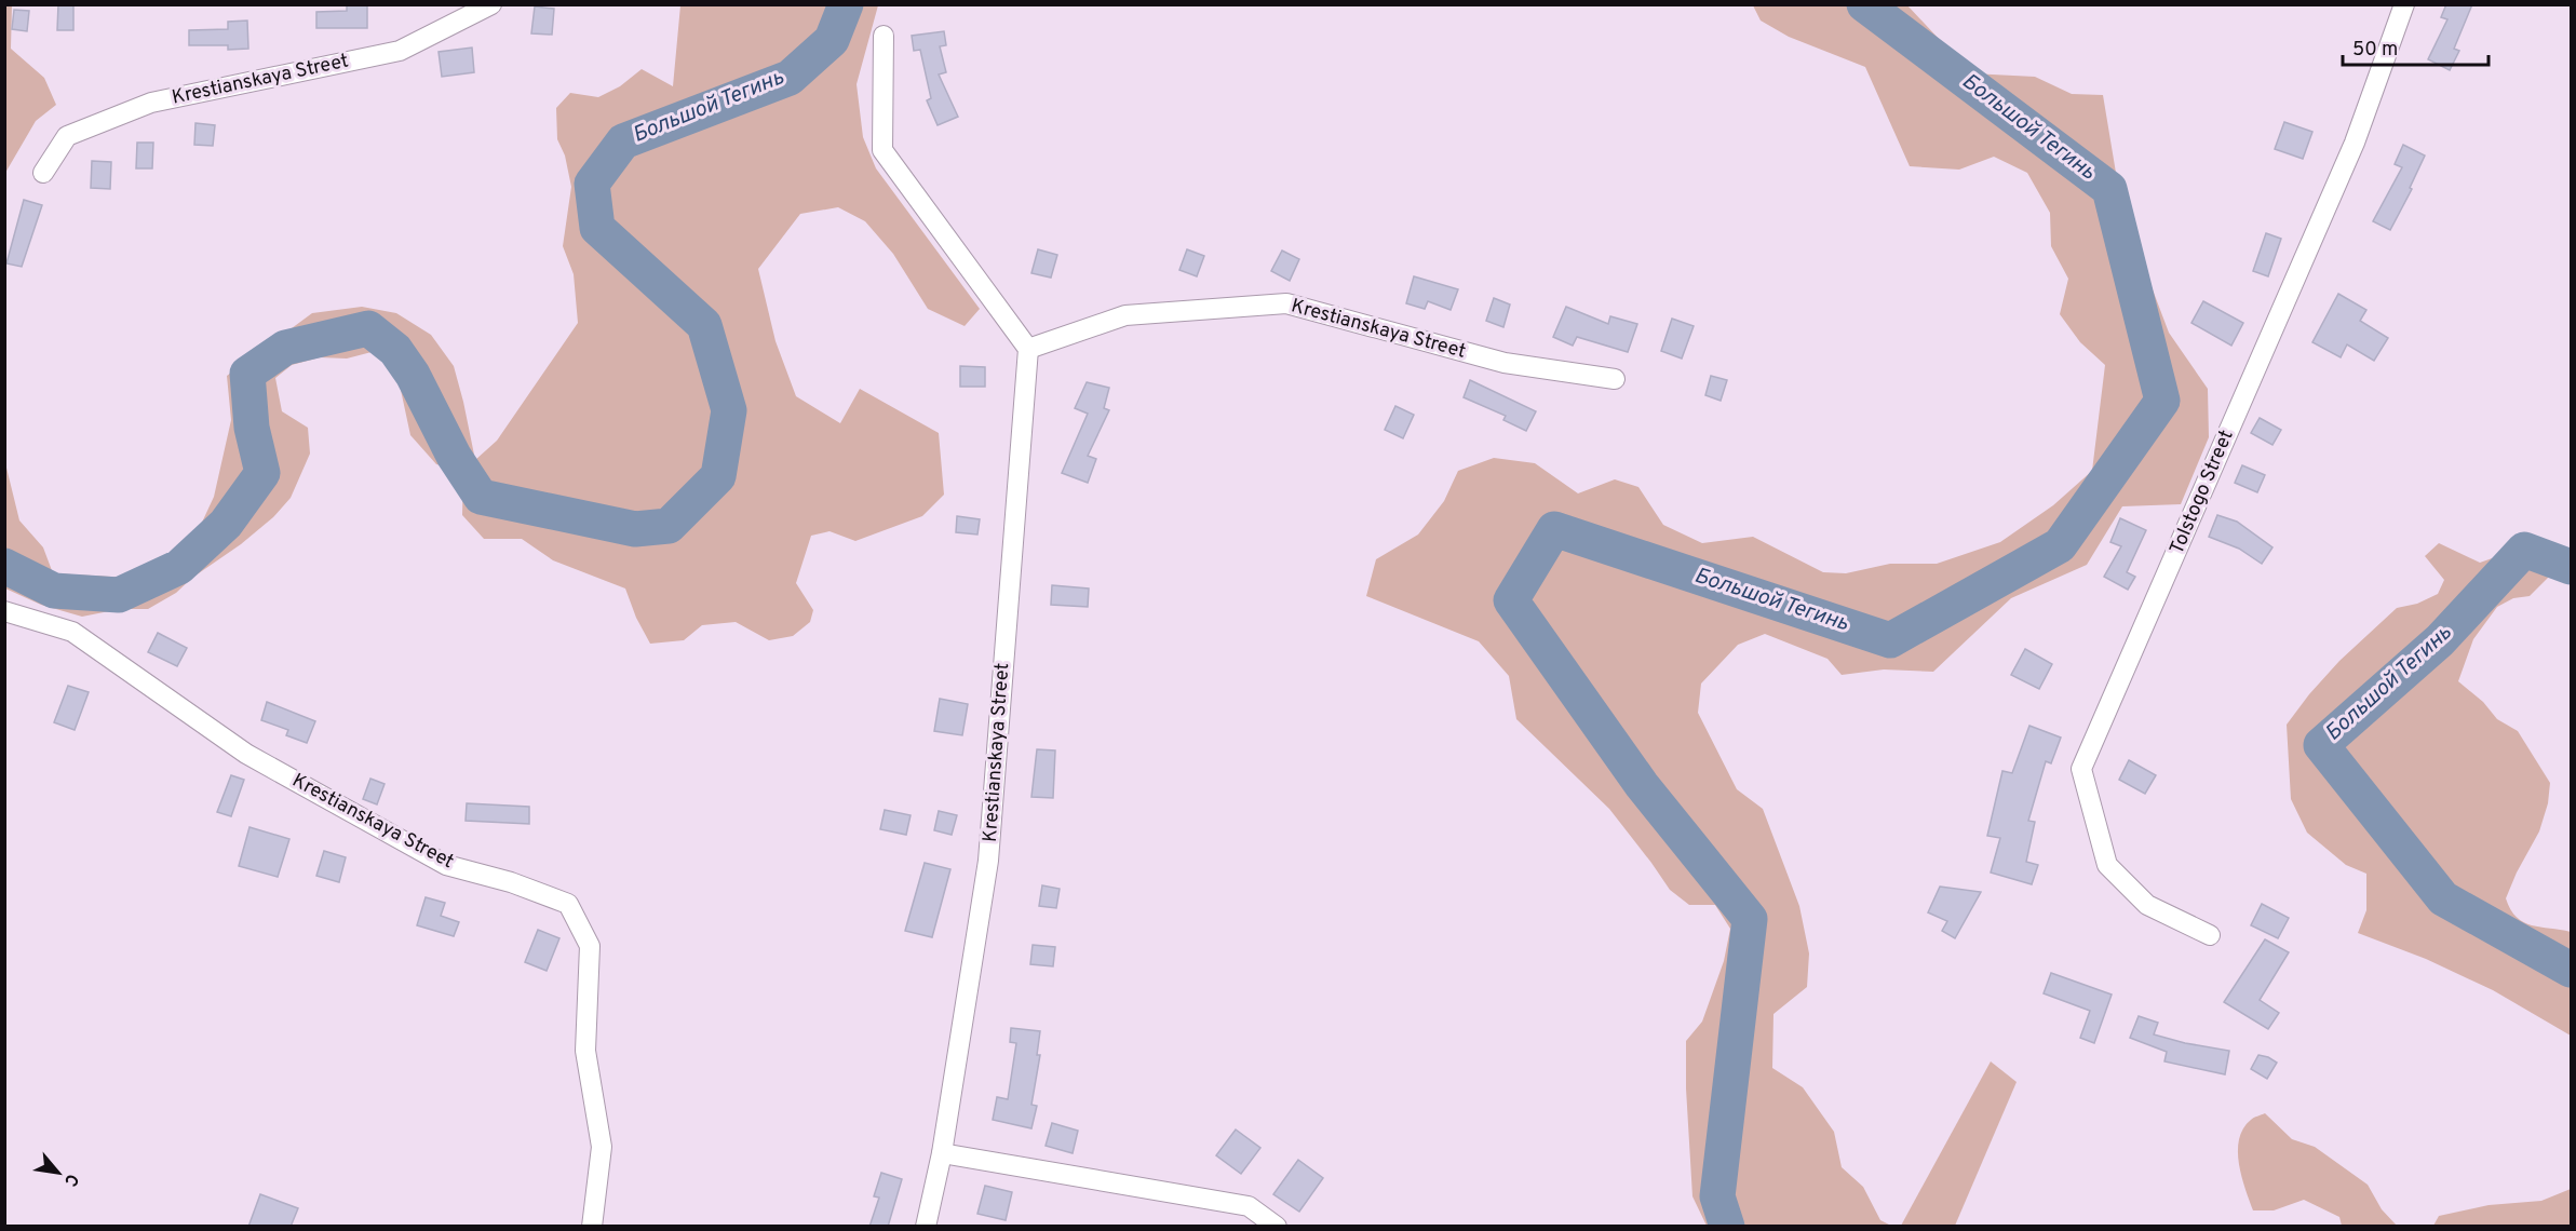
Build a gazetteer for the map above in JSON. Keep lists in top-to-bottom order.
{
  "streets": {
    "street": ["Krestianskaya Street", "Tolstogo Street"]
  },
  "water": ["Большой Тегинь"],
  "scale_bar": "50 m",
  "north": "bottom right"
}
